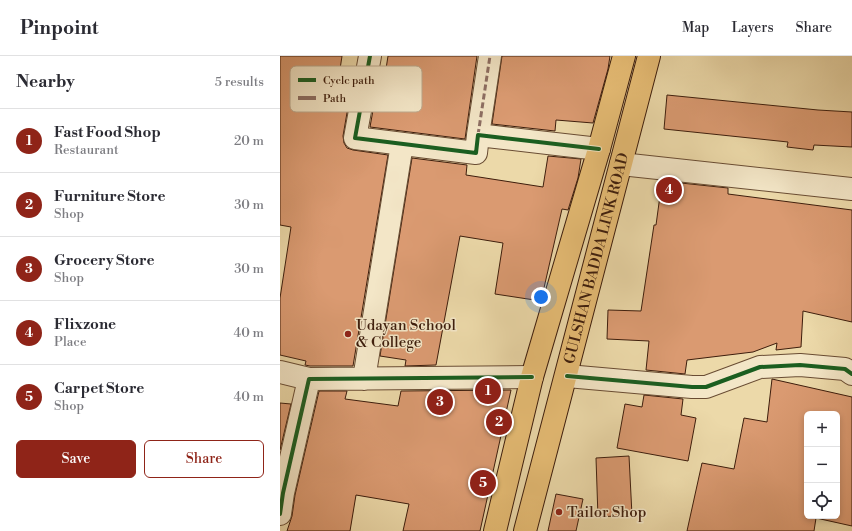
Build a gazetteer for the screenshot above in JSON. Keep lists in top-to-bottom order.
{
  "streets": {
    "main road": ["GULSHAN BADDA LINK ROAD"]
  },
  "places": ["Udayan School & College", "Tailor Shop"],
  "legend": ["Cycle path", "Path"],
  "page": {
    "header": "Pinpoint",
    "nav": ["Map", "Layers", "Share"],
    "heading": ["Nearby", "5 results"],
    "list": [
      {
        "mark": "1",
        "name": "Fast Food Shop",
        "note": "Restaurant",
        "value": "20 m"
      },
      {
        "mark": "2",
        "name": "Furniture Store",
        "note": "Shop",
        "value": "30 m"
      },
      {
        "mark": "3",
        "name": "Grocery Store",
        "note": "Shop",
        "value": "30 m"
      },
      {
        "mark": "4",
        "name": "Flixzone",
        "note": "Place",
        "value": "40 m"
      },
      {
        "mark": "5",
        "name": "Carpet Store",
        "note": "Shop",
        "value": "40 m"
      }
    ],
    "pins": [
      "4",
      "1",
      "3",
      "2",
      "5"
    ],
    "map_buttons": ["+", "−"],
    "buttons": ["Save", "Share"]
  }
}
